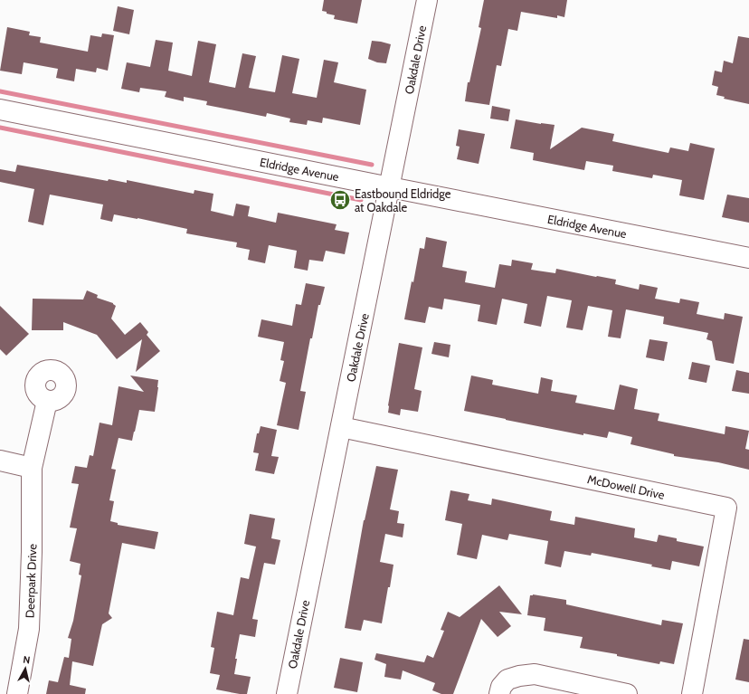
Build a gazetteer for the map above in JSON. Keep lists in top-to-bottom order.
{
  "streets": {
    "street": [
      "Oakdale Drive",
      "Eldridge Avenue",
      "McDowell Drive",
      "Deerpark Drive"
    ]
  },
  "crossings": [
    ["Oakdale Drive", "Eldridge Avenue"],
    ["Oakdale Drive", "McDowell Drive"]
  ],
  "places": {
    "bus stop": ["Eastbound Eldridge at Oakdale"]
  },
  "north": "top"
}
